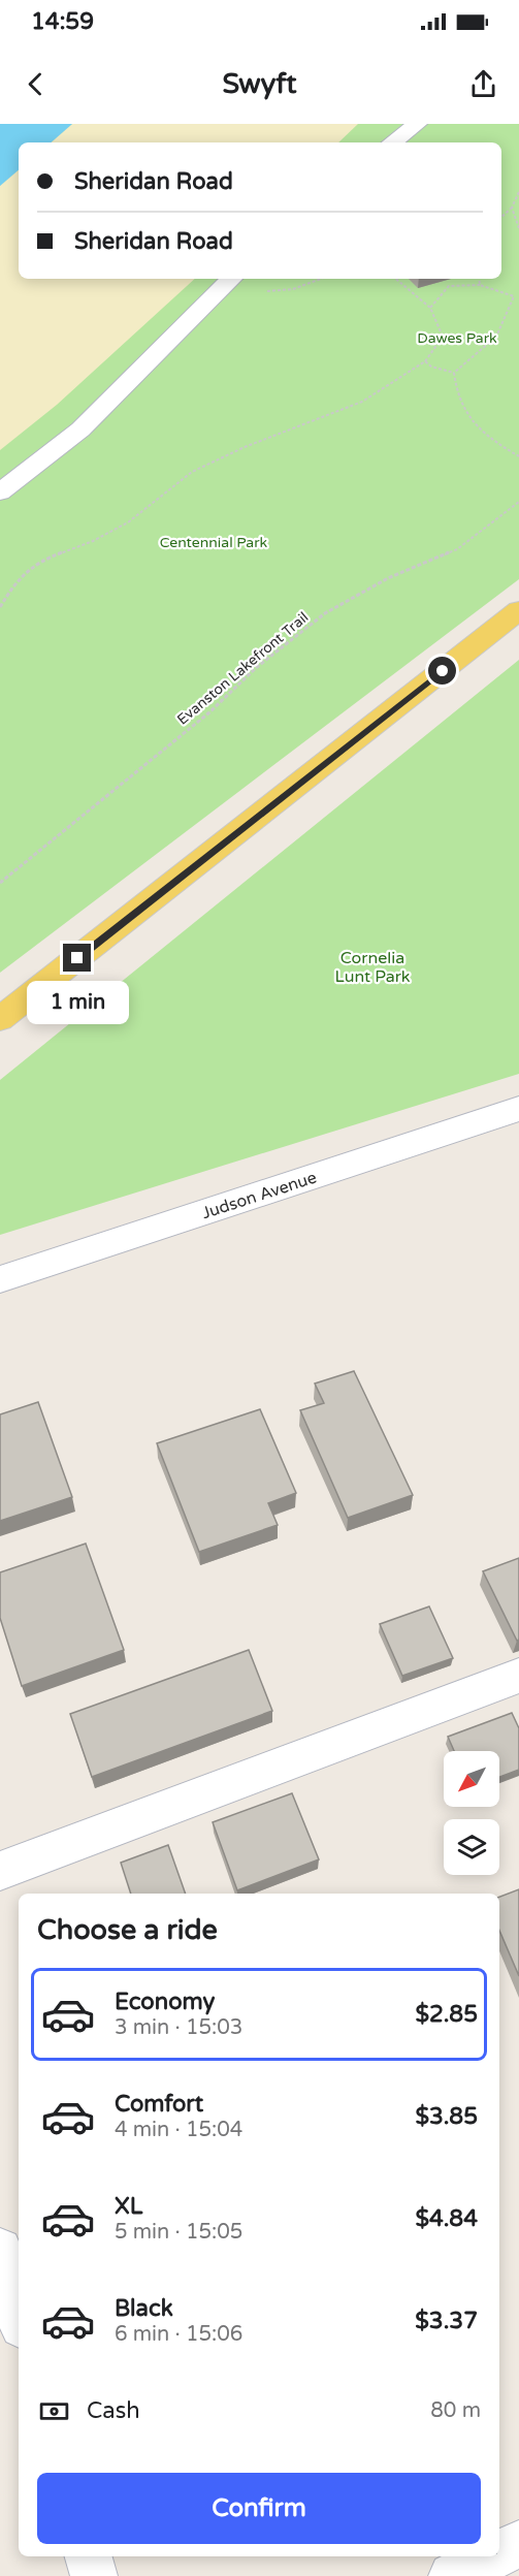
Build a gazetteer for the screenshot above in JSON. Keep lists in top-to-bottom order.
{
  "streets": {
    "street": ["Judson Avenue"],
    "path": ["Evanston Lakefront Trail"]
  },
  "parks": ["Dawes Park", "Centennial Park", "Cornelia Lunt Park"],
  "north": "bottom left",
  "page": {
    "status": "14:59",
    "header": "Swyft",
    "banner": ["Sheridan Road", "Sheridan Road"],
    "bubble": "1 min",
    "heading": "Choose a ride",
    "list": [
      {
        "name": "Economy",
        "note": "3 min · 15:03",
        "value": "$2.85"
      },
      {
        "name": "Comfort",
        "note": "4 min · 15:04",
        "value": "$3.85"
      },
      {
        "name": "XL",
        "note": "5 min · 15:05",
        "value": "$4.84"
      },
      {
        "name": "Black",
        "note": "6 min · 15:06",
        "value": "$3.37"
      }
    ],
    "pay": ["Cash", "80 m"],
    "buttons": "Confirm"
  }
}
